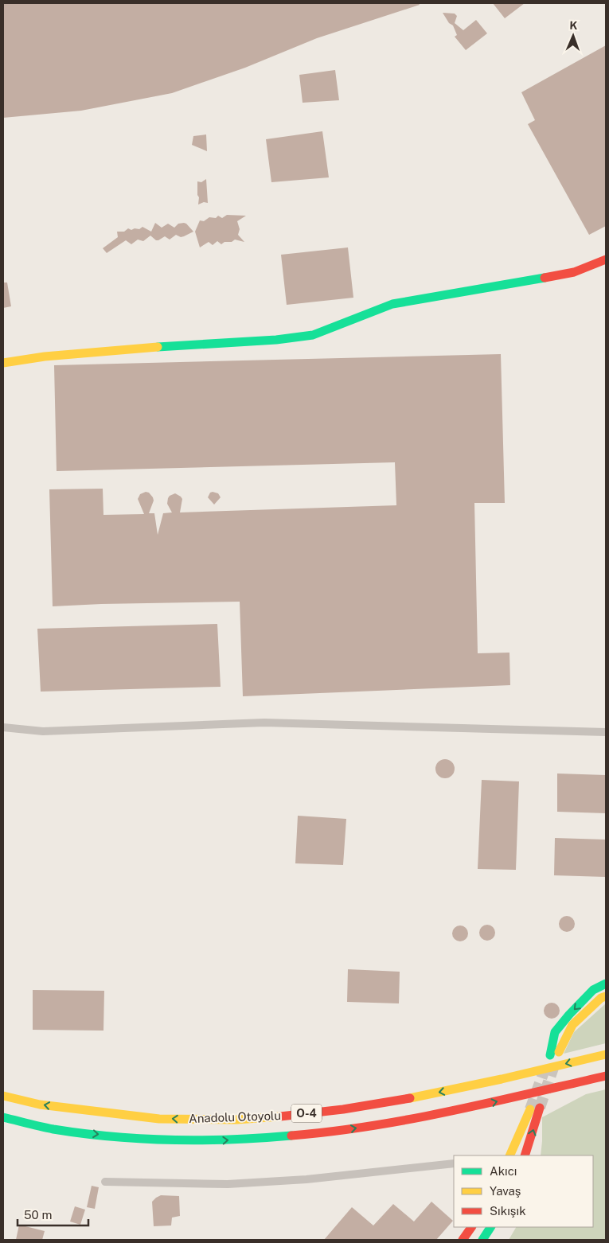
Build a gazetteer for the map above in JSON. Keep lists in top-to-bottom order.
{
  "streets": {
    "main road": ["O-4", "Anadolu Otoyolu"]
  },
  "legend": ["Akıcı", "Yavaş", "Sıkışık"],
  "scale_bar": "50 m",
  "north": "top"
}
